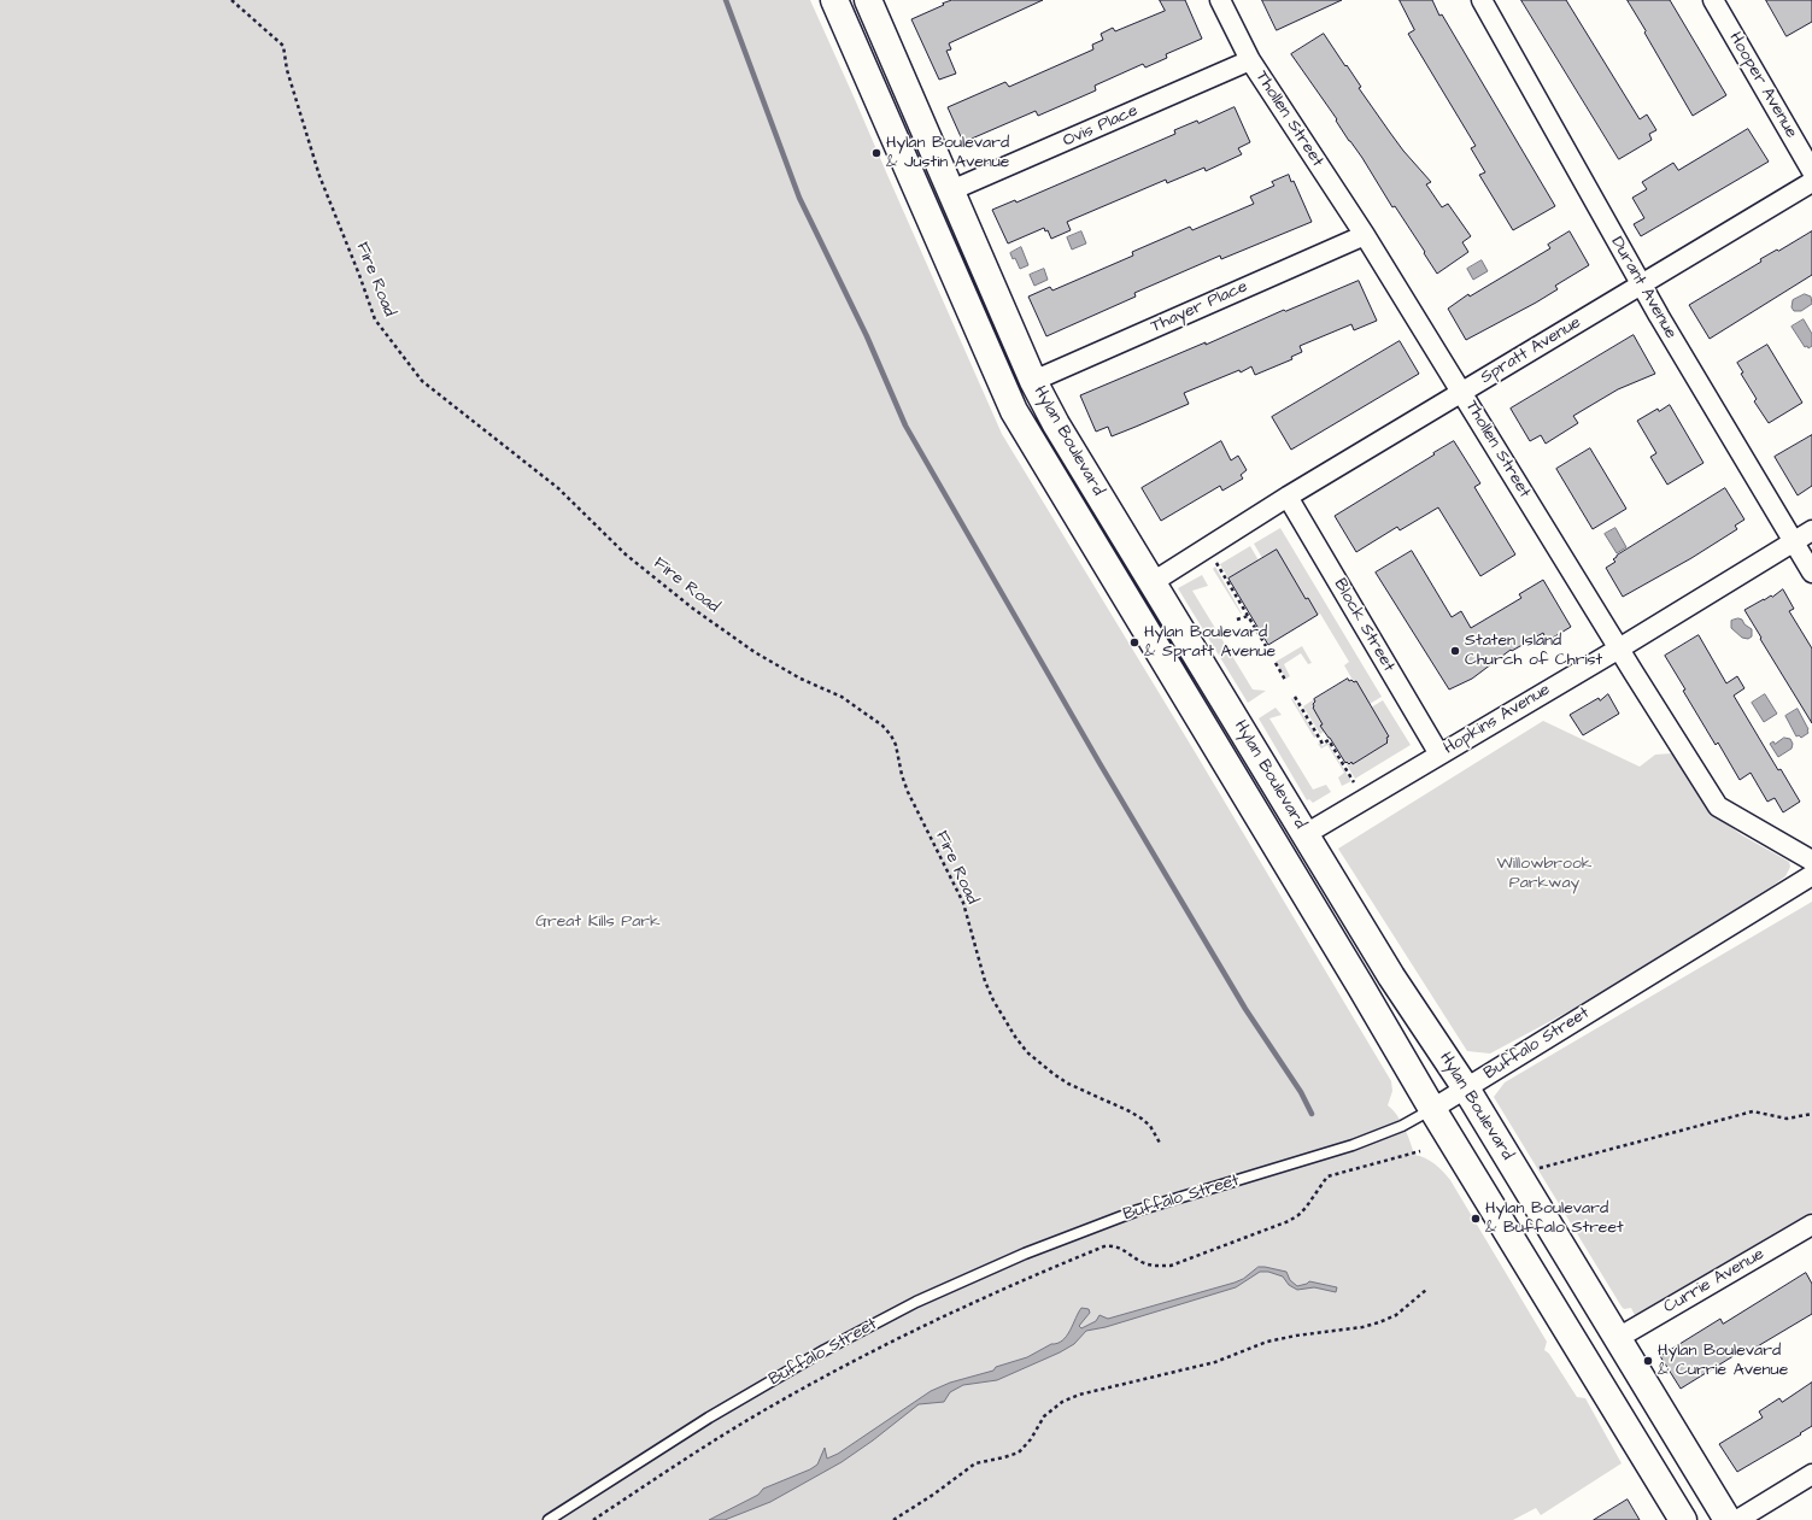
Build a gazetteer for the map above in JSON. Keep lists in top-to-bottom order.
{
  "streets": {
    "main road": ["Hylan Boulevard"],
    "street": [
      "Hooper Avenue",
      "Thollen Street",
      "Ovis Place",
      "Durant Avenue",
      "Thayer Place",
      "Spratt Avenue",
      "Block Street",
      "Hopkins Avenue",
      "Buffalo Street",
      "Currie Avenue"
    ],
    "path": ["Fire Road"]
  },
  "crossings": [
    ["Thollen Street", "Ovis Place"],
    ["Thollen Street", "Thayer Place"],
    ["Thollen Street", "Spratt Avenue"],
    ["Thollen Street", "Hopkins Avenue"],
    ["Ovis Place", "Hylan Boulevard"],
    ["Durant Avenue", "Spratt Avenue"],
    ["Durant Avenue", "Hopkins Avenue"],
    ["Thayer Place", "Hylan Boulevard"],
    ["Spratt Avenue", "Hylan Boulevard"],
    ["Spratt Avenue", "Block Street"],
    ["Hylan Boulevard", "Hopkins Avenue"],
    ["Hylan Boulevard", "Buffalo Street"],
    ["Hylan Boulevard", "Currie Avenue"],
    ["Block Street", "Hopkins Avenue"]
  ],
  "parks": ["Willowbrook Parkway", "Great Kills Park"],
  "places": [
    "Hylan Boulevard & Justin Avenue",
    "Hylan Boulevard & Spratt Avenue",
    "Staten Island Church of Christ",
    "Hylan Boulevard & Buffalo Street",
    "Hylan Boulevard & Currie Avenue"
  ]
}
